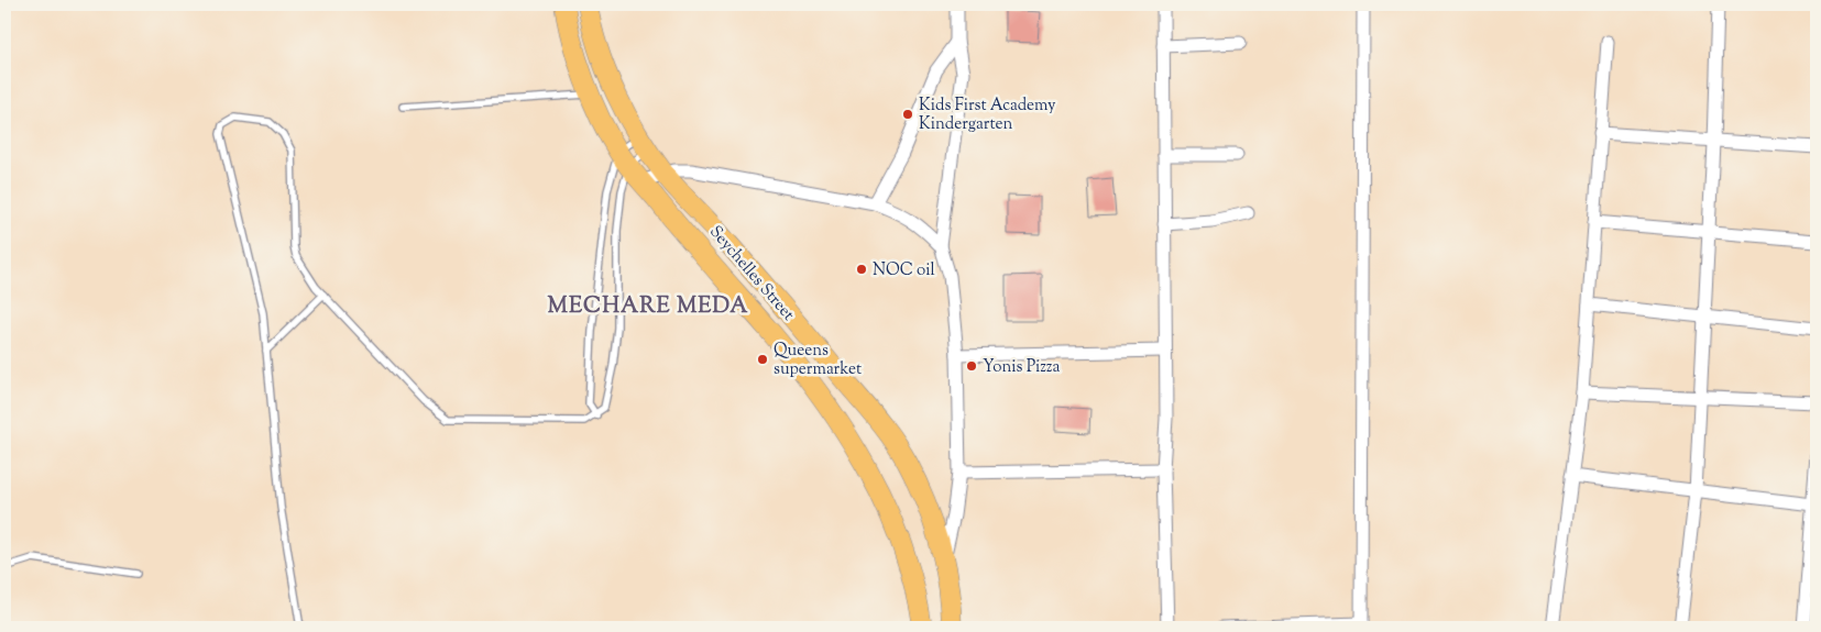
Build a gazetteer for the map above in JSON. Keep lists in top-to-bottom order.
{
  "streets": {
    "main road": ["Seychelles Street"]
  },
  "districts": ["MECHARE MEDA"],
  "places": [
    "Kids First Academy Kindergarten",
    "NOC oil",
    "Queens supermarket",
    "Yonis Pizza"
  ]
}
